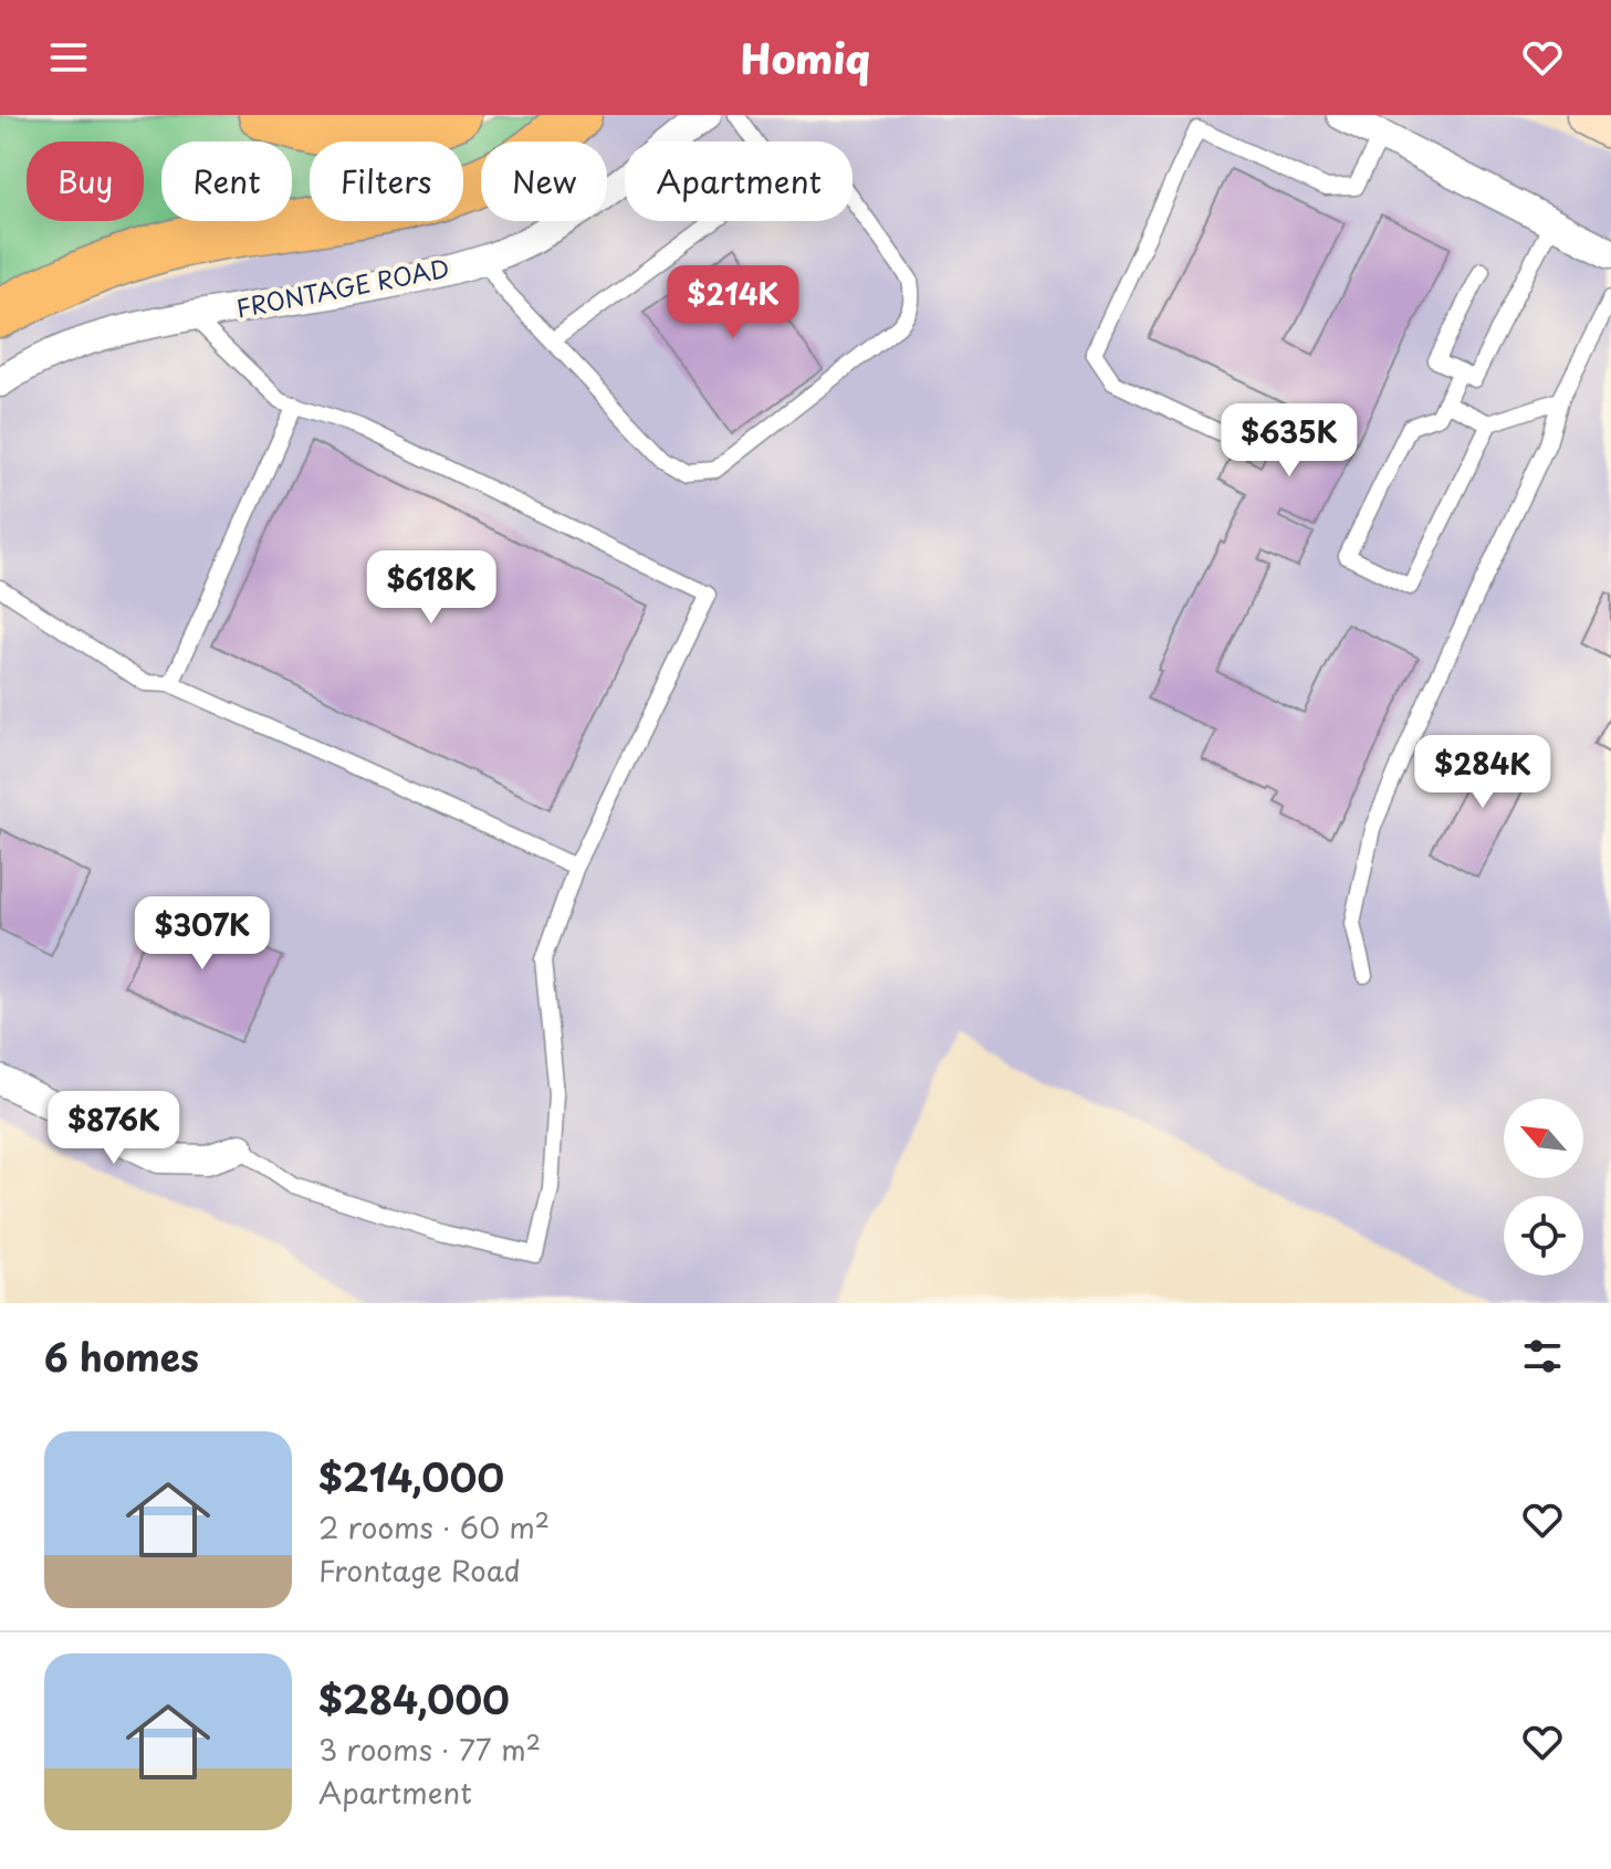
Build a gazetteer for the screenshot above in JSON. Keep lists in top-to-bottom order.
{
  "streets": {
    "street": ["FRONTAGE ROAD"]
  },
  "north": "top left",
  "page": {
    "header": "Homiq",
    "chip": [
      "Buy",
      "Rent",
      "Filters",
      "New",
      "Apartment"
    ],
    "price": [
      "$214K",
      "$635K",
      "$618K",
      "$284K",
      "$307K",
      "$876K"
    ],
    "heading": "6 homes",
    "list": [
      {
        "name": "$214,000",
        "note": "2 rooms · 60 m² · Frontage Road"
      },
      {
        "name": "$284,000",
        "note": "3 rooms · 77 m² · Apartment"
      }
    ]
  }
}
